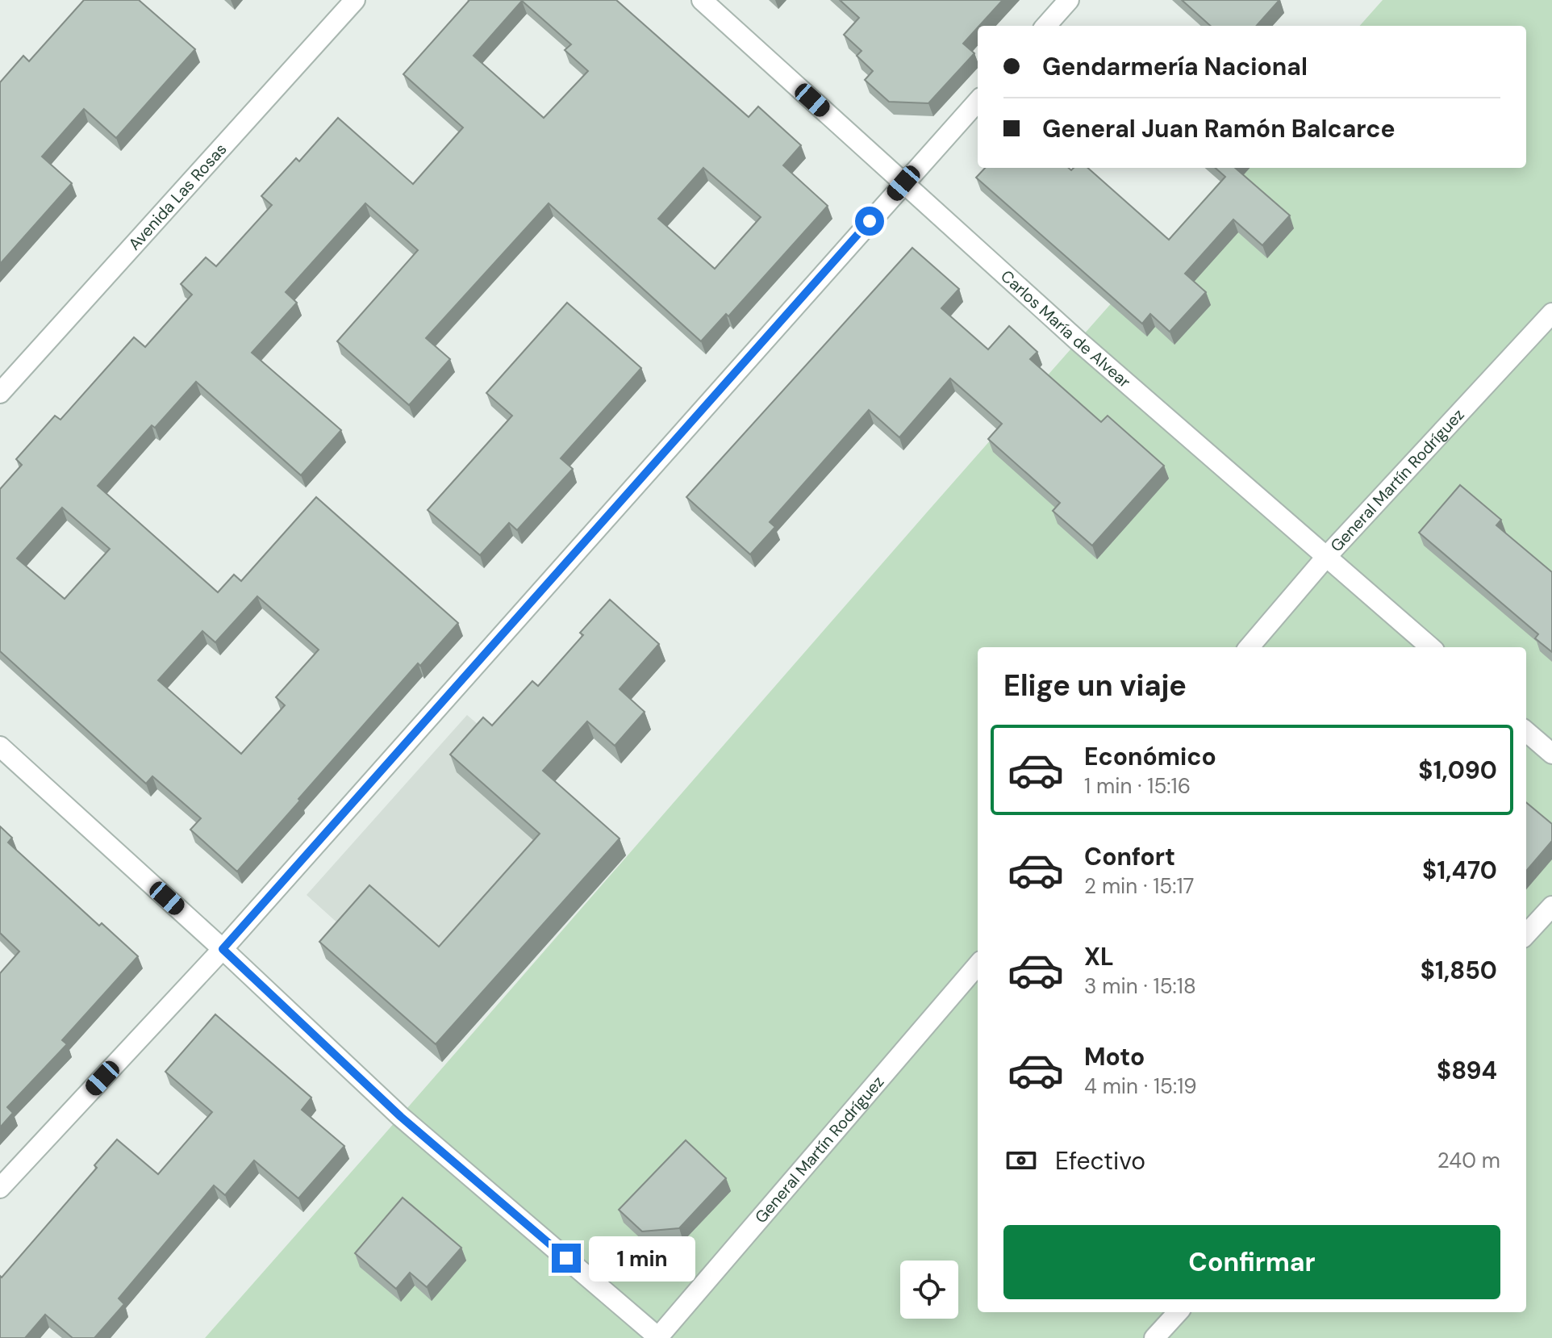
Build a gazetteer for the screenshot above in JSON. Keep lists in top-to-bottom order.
{
  "streets": {
    "street": ["Avenida Las Rosas", "Carlos María de Alvear", "General Martín Rodríguez"]
  },
  "crossings": [
    ["Carlos María de Alvear", "General Martín Rodríguez"]
  ],
  "page": {
    "banner": ["Gendarmería Nacional", "General Juan Ramón Balcarce"],
    "heading": "Elige un viaje",
    "list": [
      {
        "name": "Económico",
        "note": "1 min · 15:16",
        "value": "$1,090"
      },
      {
        "name": "Confort",
        "note": "2 min · 15:17",
        "value": "$1,470"
      },
      {
        "name": "XL",
        "note": "3 min · 15:18",
        "value": "$1,850"
      },
      {
        "name": "Moto",
        "note": "4 min · 15:19",
        "value": "$894"
      }
    ],
    "pay": ["Efectivo", "240 m"],
    "buttons": "Confirmar",
    "bubble": "1 min"
  }
}
